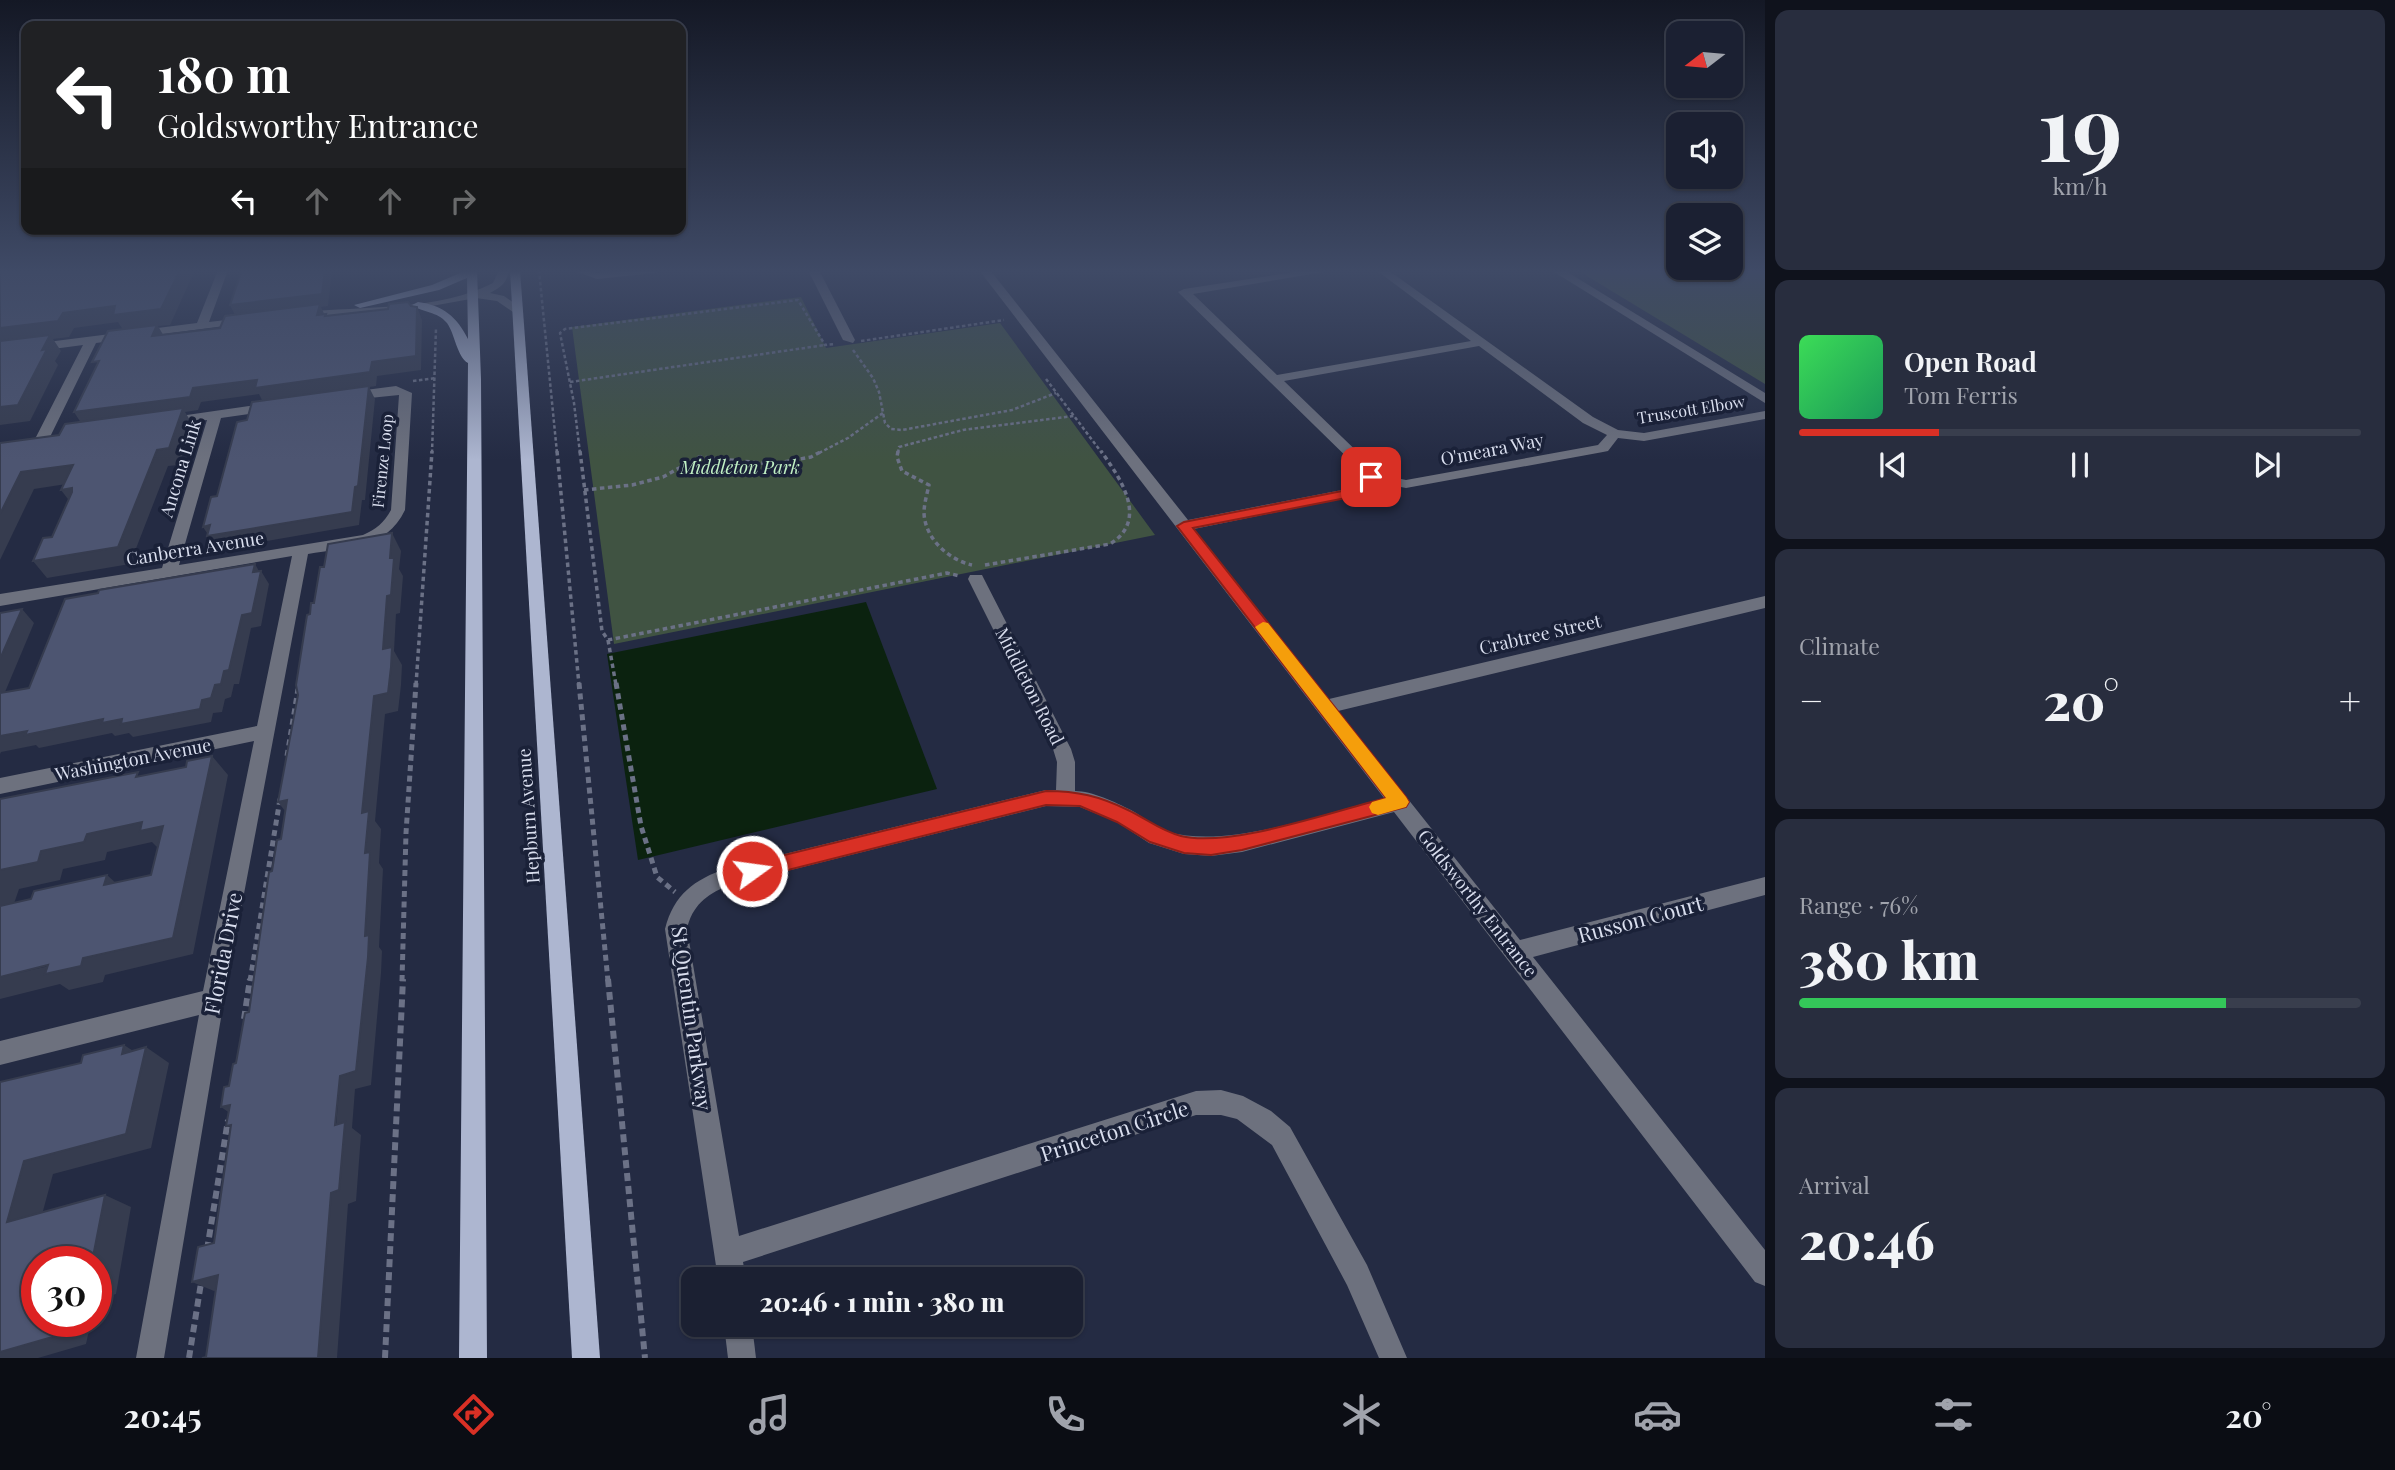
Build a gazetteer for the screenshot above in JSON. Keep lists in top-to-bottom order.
{
  "streets": {
    "main road": ["Hepburn Avenue"],
    "street": [
      "Truscott Elbow",
      "O'meara Way",
      "Firenze Loop",
      "Ancona Link",
      "Canberra Avenue",
      "Crabtree Street",
      "Middleton Road",
      "Washington Avenue",
      "Goldsworthy Entrance",
      "Russon Court",
      "Florida Drive",
      "St Quentin Parkway",
      "Princeton Circle"
    ]
  },
  "crossings": [
    ["Truscott Elbow", "O'meara Way"],
    ["Firenze Loop", "Canberra Avenue"],
    ["Ancona Link", "Canberra Avenue"],
    ["Canberra Avenue", "Florida Drive"],
    ["Crabtree Street", "Goldsworthy Entrance"],
    ["Middleton Road", "St Quentin Parkway"],
    ["Washington Avenue", "Florida Drive"],
    ["Goldsworthy Entrance", "Russon Court"],
    ["Goldsworthy Entrance", "St Quentin Parkway"],
    ["St Quentin Parkway", "Princeton Circle"]
  ],
  "parks": ["Middleton Park"],
  "north": "left",
  "page": {
    "tile": [
      ["19", "km/h"],
      "Climate",
      ["Range · 76%", "380 km"],
      ["Arrival", "20:46"]
    ],
    "turn": ["180 m", "Goldsworthy Entrance"],
    "song": ["Open Road", "Tom Ferris"],
    "heat": ["−", "20°", "+"],
    "limit": "30",
    "trip": "20:46 · 1 min · 380 m",
    "tabs": ["20:45", "20°"]
  }
}
